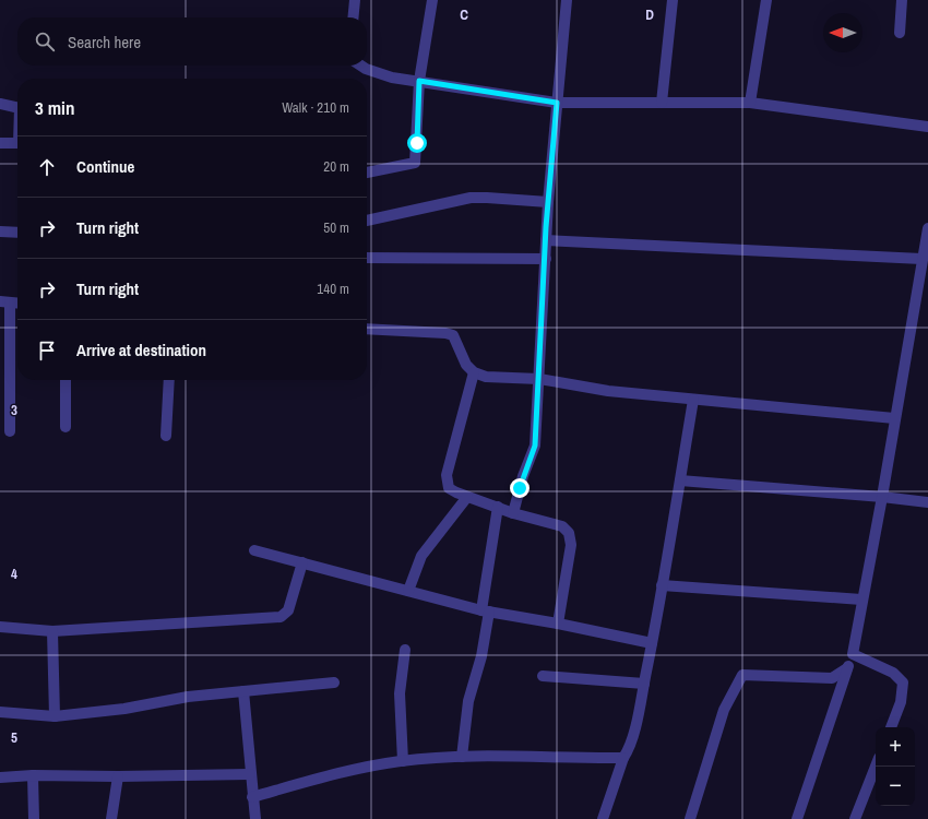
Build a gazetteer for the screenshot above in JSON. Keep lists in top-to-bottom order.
{
  "north": "left",
  "page": {
    "search": "Search here",
    "heading": ["3 min", "Walk · 210 m"],
    "list": [
      ["Continue", "20 m"],
      ["Turn right", "50 m"],
      ["Turn right", "140 m"],
      "Arrive at destination"
    ],
    "map_buttons": ["+", "−"]
  },
  "grid": {
    "columns": ["C", "D"],
    "rows": ["3", "4", "5"]
  }
}
